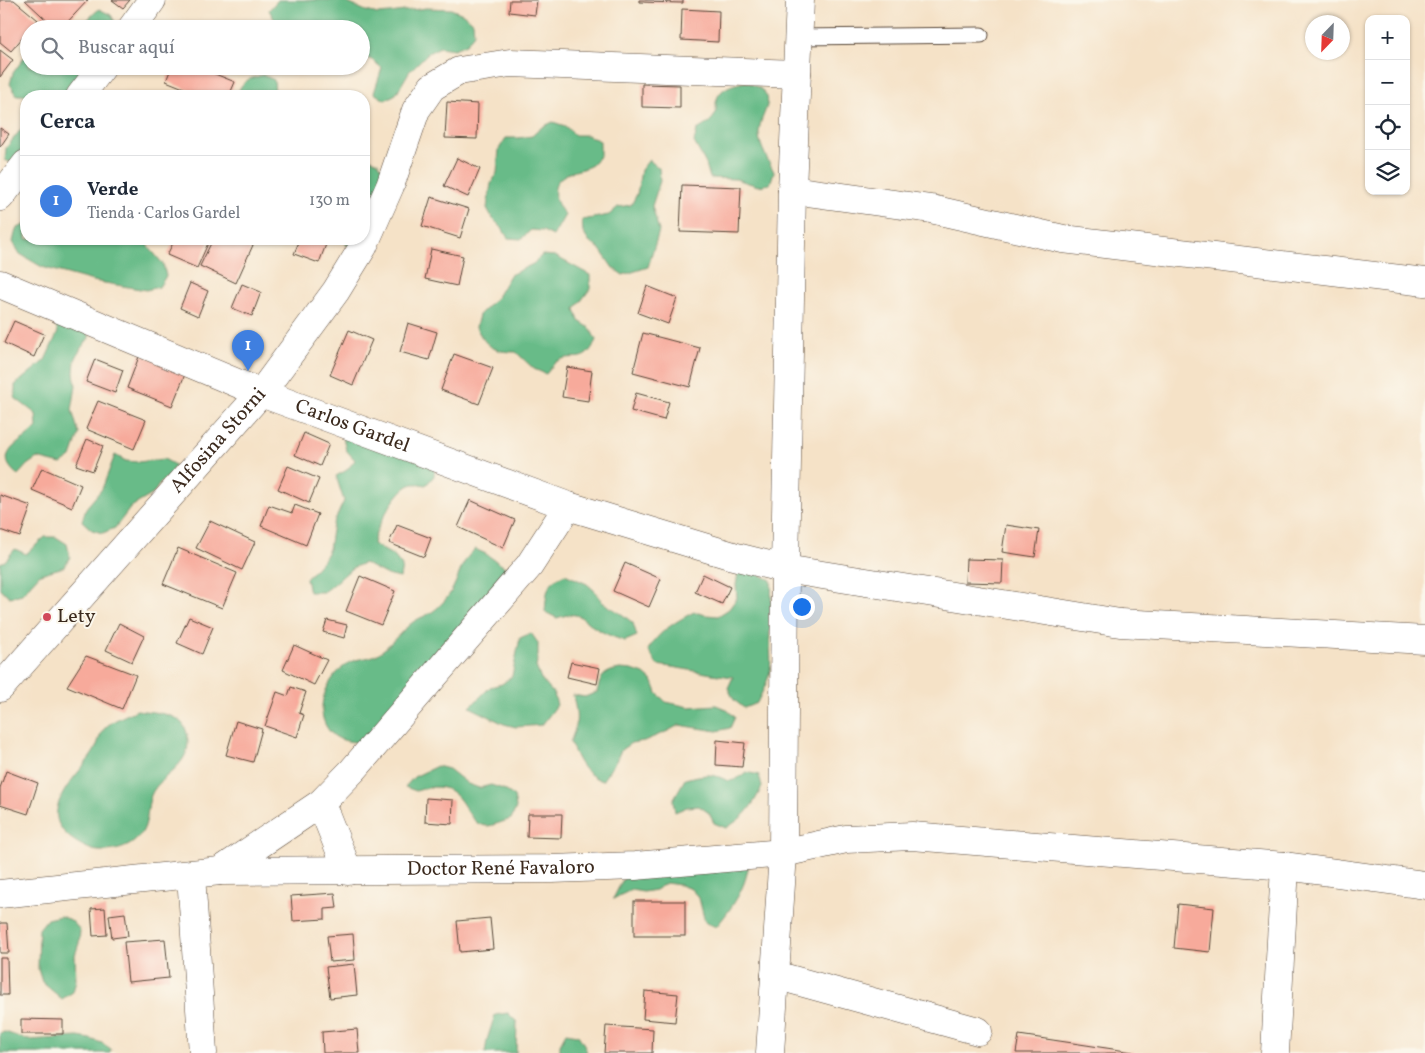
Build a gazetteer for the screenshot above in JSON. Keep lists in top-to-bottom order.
{
  "streets": {
    "street": ["Carlos Gardel", "Alfosina Storni", "Doctor René Favaloro"]
  },
  "crossings": [
    ["Carlos Gardel", "Alfosina Storni"],
    ["Carlos Gardel", "Doctor René Favaloro"]
  ],
  "places": ["Lety"],
  "north": "bottom left",
  "page": {
    "map_buttons": ["+", "−"],
    "search": "Buscar aquí",
    "heading": "Cerca",
    "list": [
      {
        "mark": "1",
        "name": "Verde",
        "note": "Tienda · Carlos Gardel",
        "value": "130 m"
      }
    ],
    "pins": "1"
  }
}
